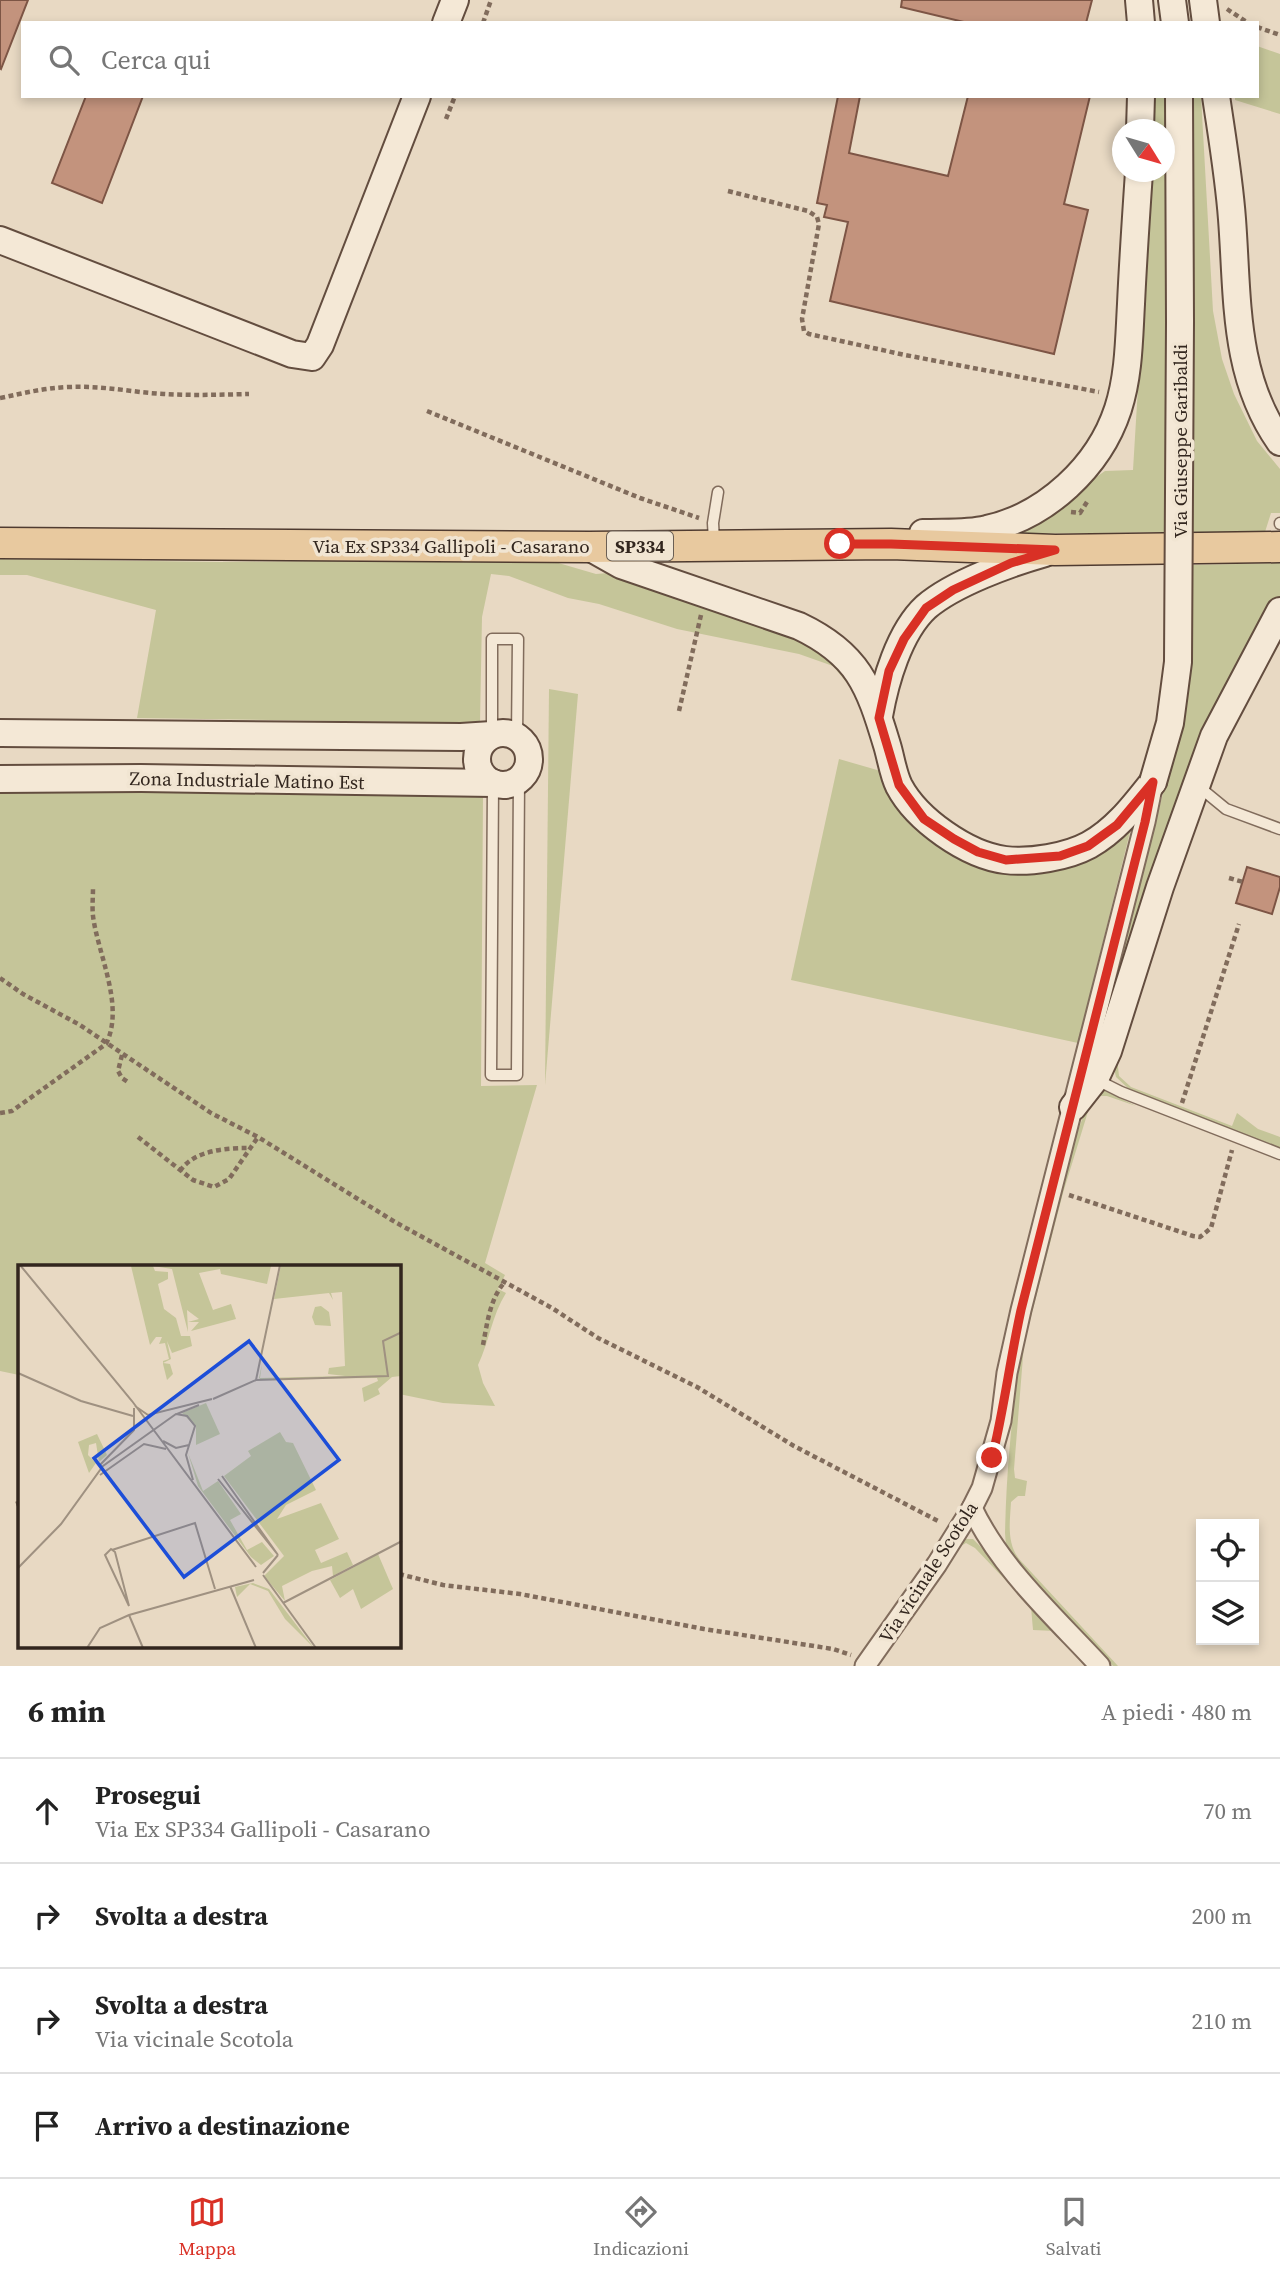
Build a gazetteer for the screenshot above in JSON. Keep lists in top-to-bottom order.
{
  "streets": {
    "main road": [
      "Via Giuseppe Garibaldi",
      "Via Ex SP334 Gallipoli - Casarano",
      "SP334",
      "Zona Industriale Matino Est"
    ],
    "street": ["Via vicinale Scotola"]
  },
  "crossings": [
    ["Via Giuseppe Garibaldi", "Via vicinale Scotola"]
  ],
  "north": "bottom right",
  "page": {
    "search": "Cerca qui",
    "heading": ["6 min", "A piedi · 480 m"],
    "list": [
      ["Prosegui", "Via Ex SP334 Gallipoli - Casarano", "70 m"],
      ["Svolta a destra", "200 m"],
      ["Svolta a destra", "Via vicinale Scotola", "210 m"],
      "Arrivo a destinazione"
    ],
    "nav": ["Mappa", "Indicazioni", "Salvati"]
  }
}
